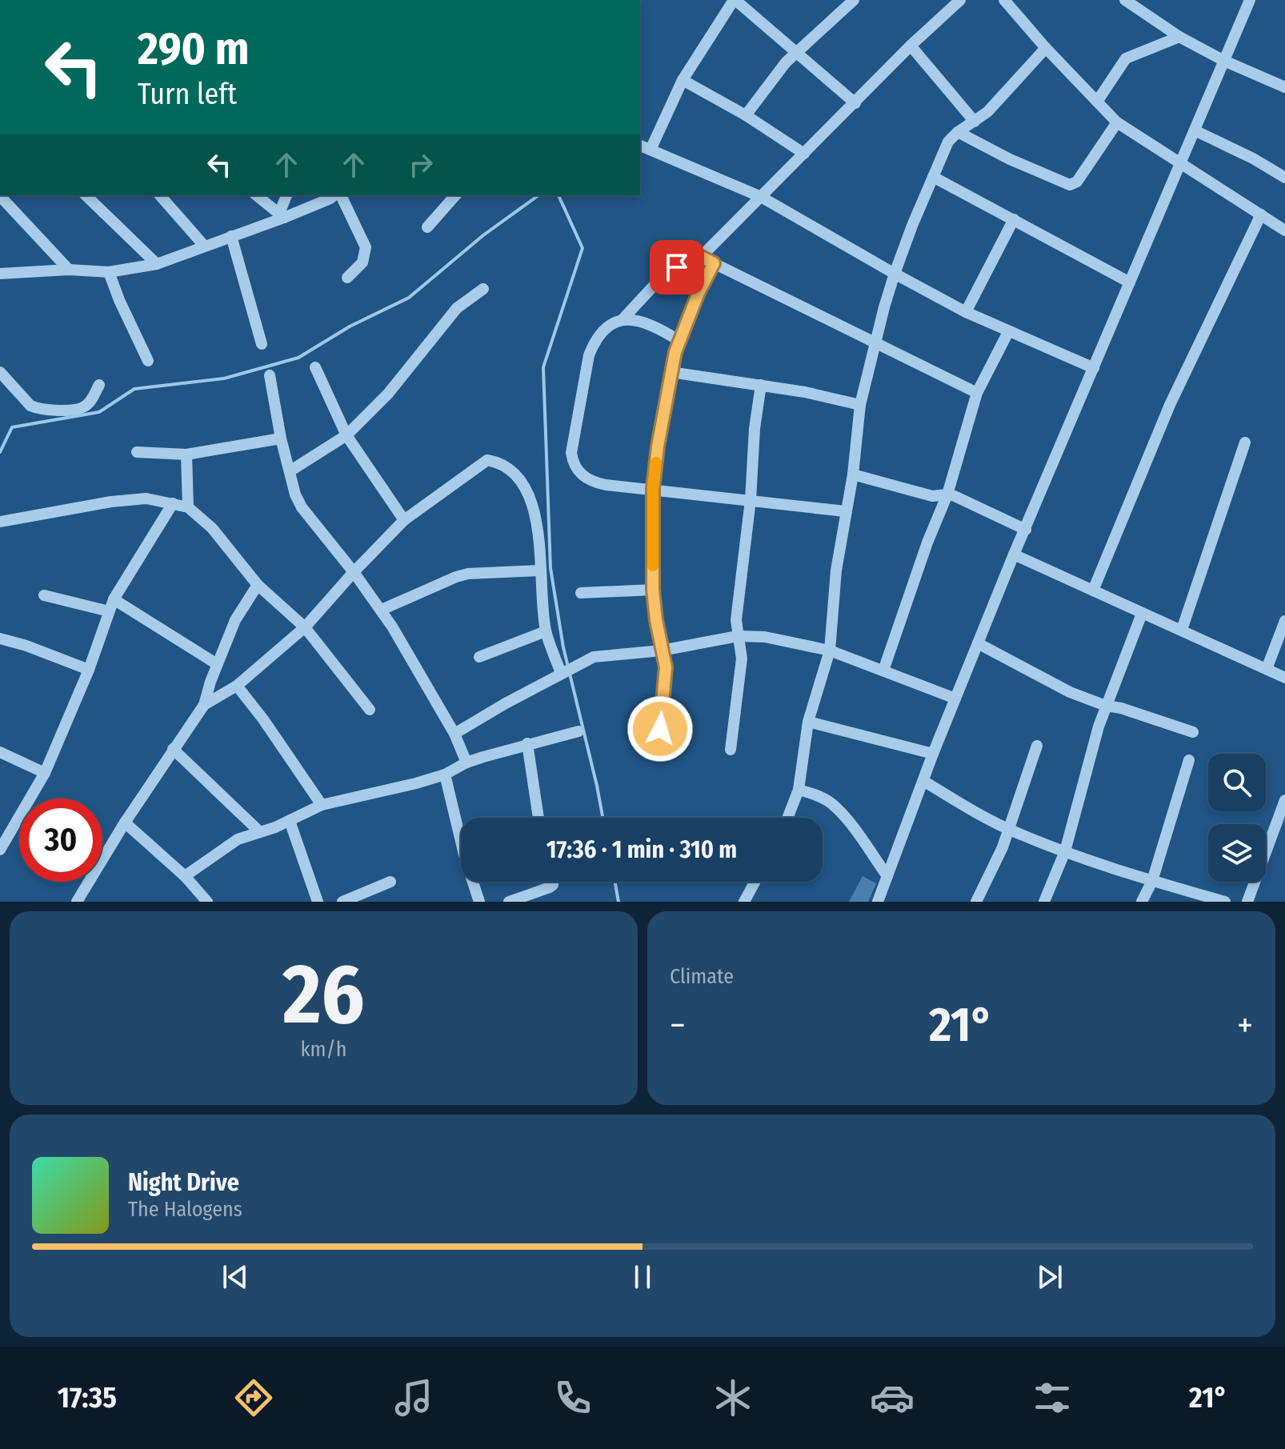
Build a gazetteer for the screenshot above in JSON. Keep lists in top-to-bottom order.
{
  "page": {
    "turn": ["290 m", "Turn left"],
    "limit": "30",
    "trip": "17:36 · 1 min · 310 m",
    "tile": [
      ["26", "km/h"],
      "Climate"
    ],
    "heat": ["−", "21°", "+"],
    "song": ["Night Drive", "The Halogens"],
    "tabs": ["17:35", "21°"]
  }
}
